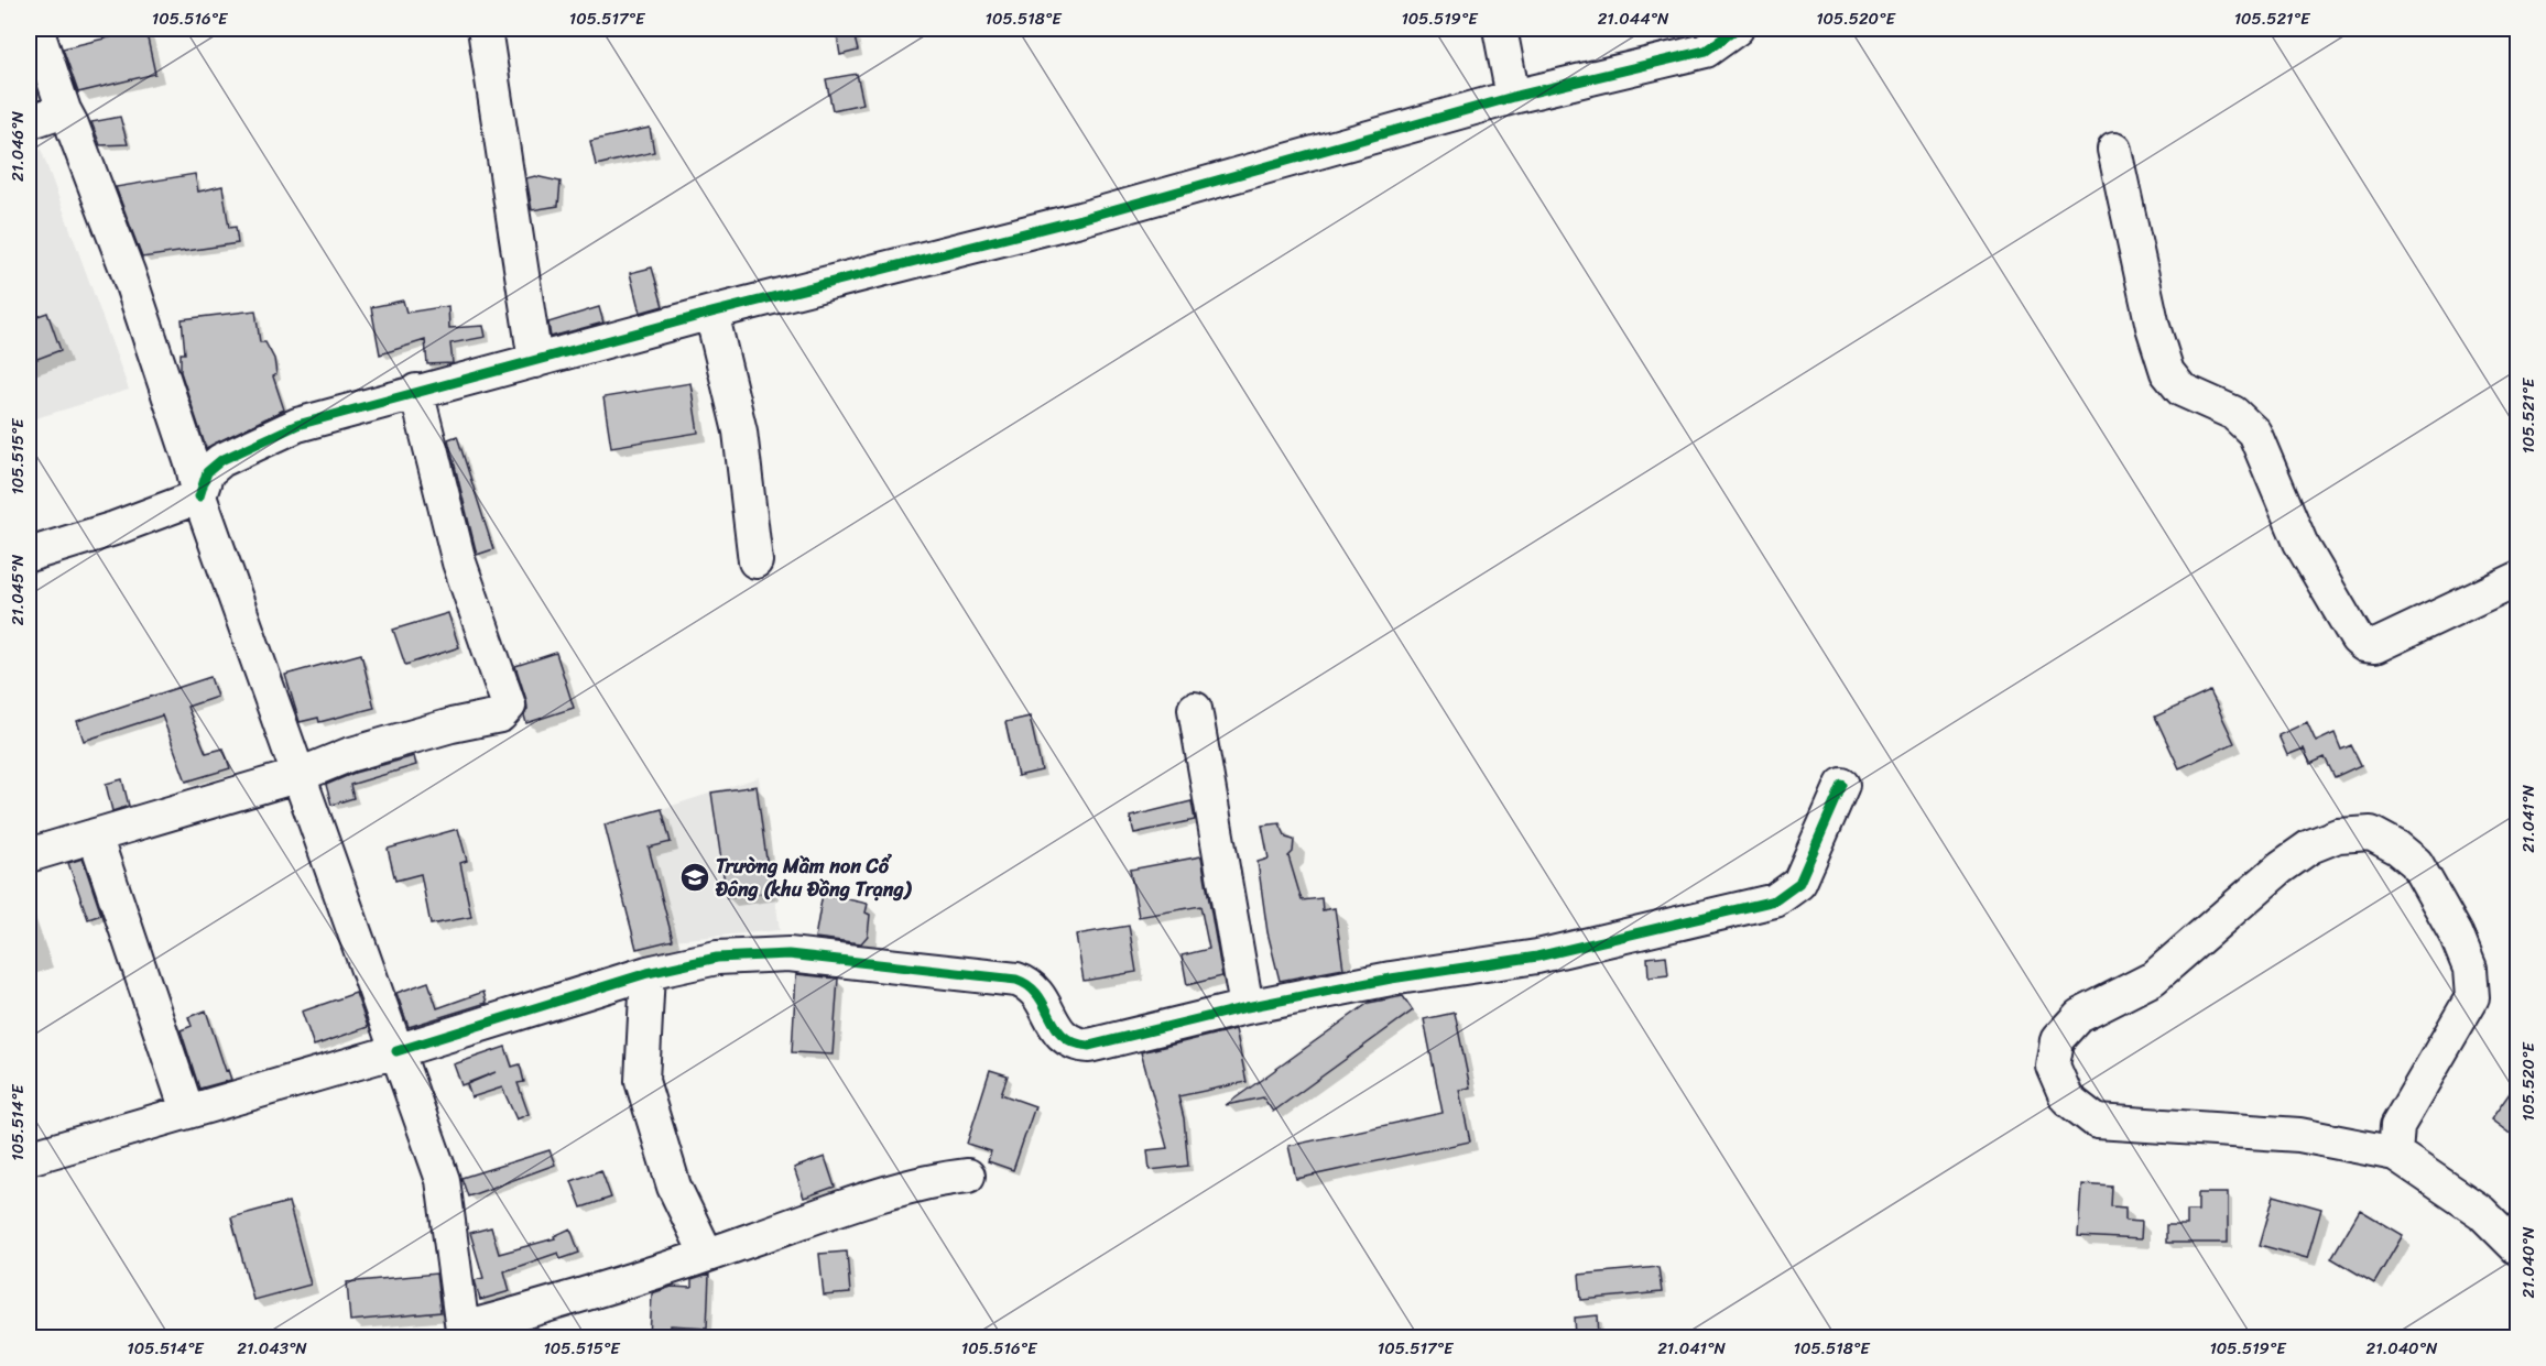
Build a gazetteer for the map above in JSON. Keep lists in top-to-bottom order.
{
  "places": {
    "school or university": ["Trường Mầm non Cổ Đông (khu Đồng Trạng)"]
  },
  "coordinates": [
    "105.516°E",
    "105.517°E",
    "105.518°E",
    "105.519°E",
    "21.044°N",
    "105.520°E",
    "105.521°E",
    "21.046°N",
    "105.515°E",
    "21.045°N",
    "21.041°N",
    "105.514°E",
    "21.040°N",
    "21.043°N"
  ]
}
